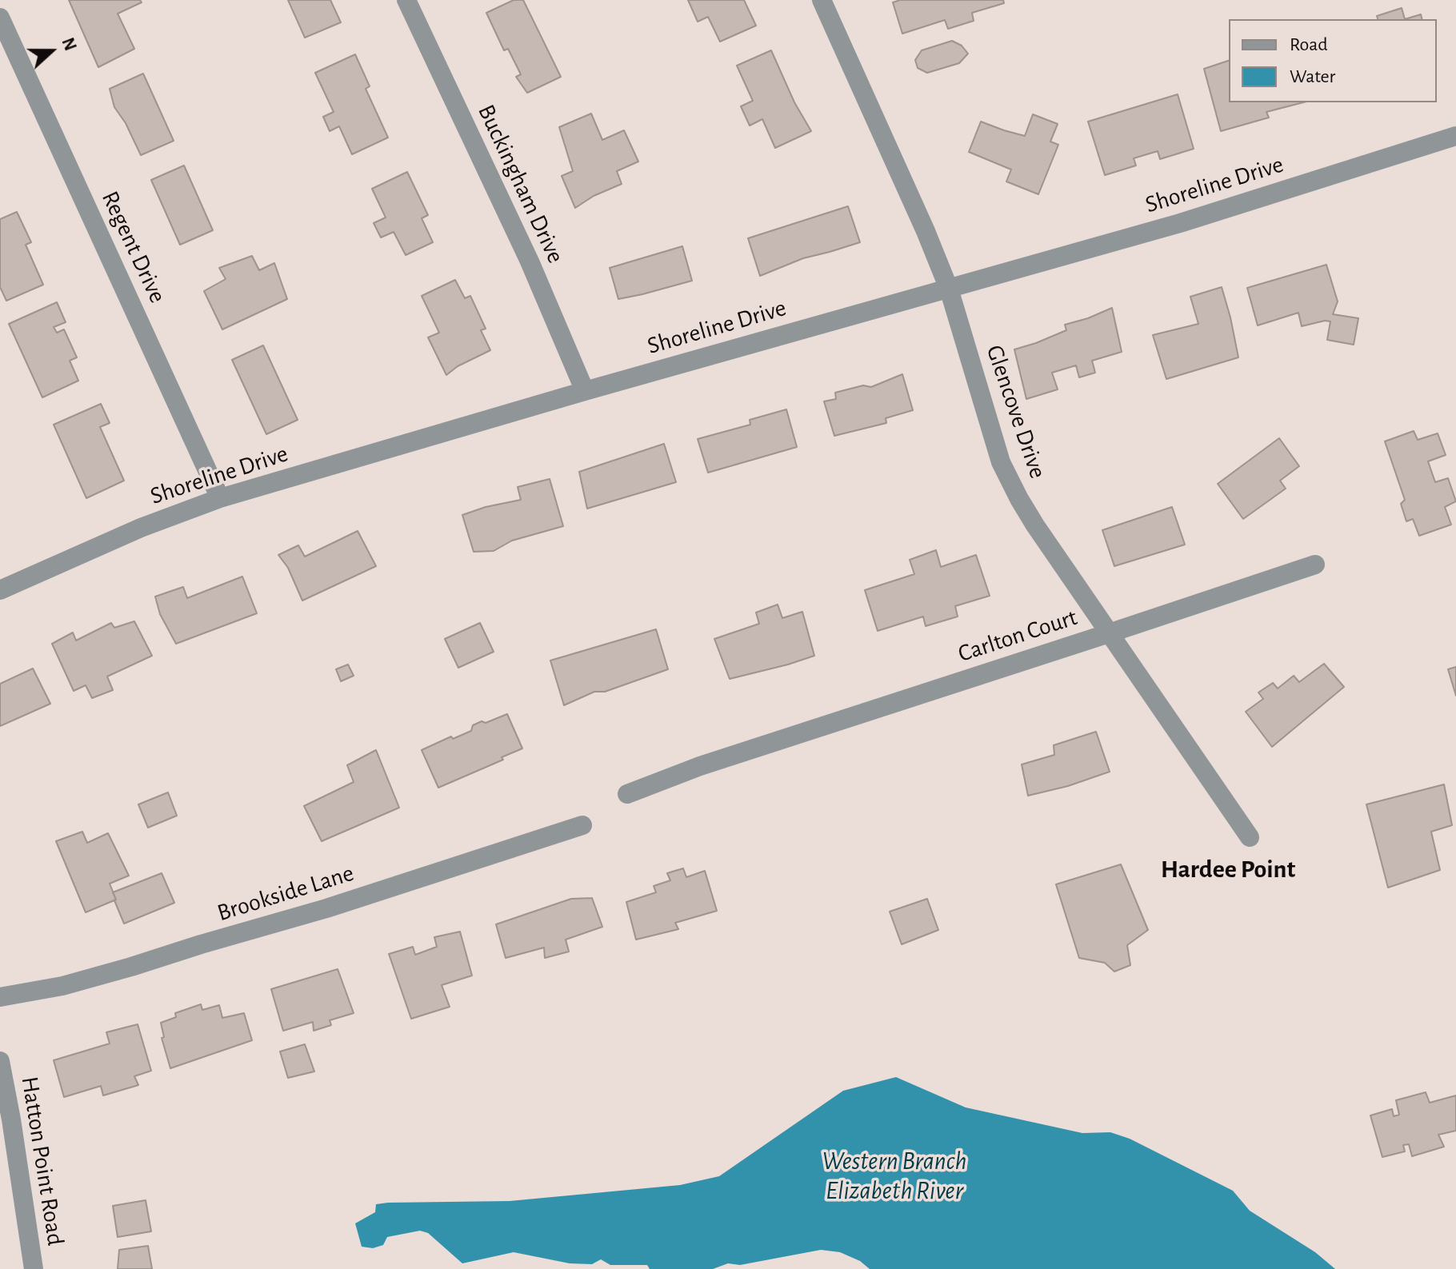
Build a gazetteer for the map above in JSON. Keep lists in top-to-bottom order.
{
  "streets": {
    "street": [
      "Buckingham Drive",
      "Shoreline Drive",
      "Regent Drive",
      "Glencove Drive",
      "Carlton Court",
      "Brookside Lane",
      "Hatton Point Road"
    ]
  },
  "crossings": [
    ["Buckingham Drive", "Shoreline Drive"],
    ["Shoreline Drive", "Regent Drive"],
    ["Shoreline Drive", "Glencove Drive"],
    ["Glencove Drive", "Carlton Court"]
  ],
  "districts": ["Hardee Point"],
  "water": ["Western Branch Elizabeth River"],
  "legend": ["Road", "Water"],
  "north": "right"
}
